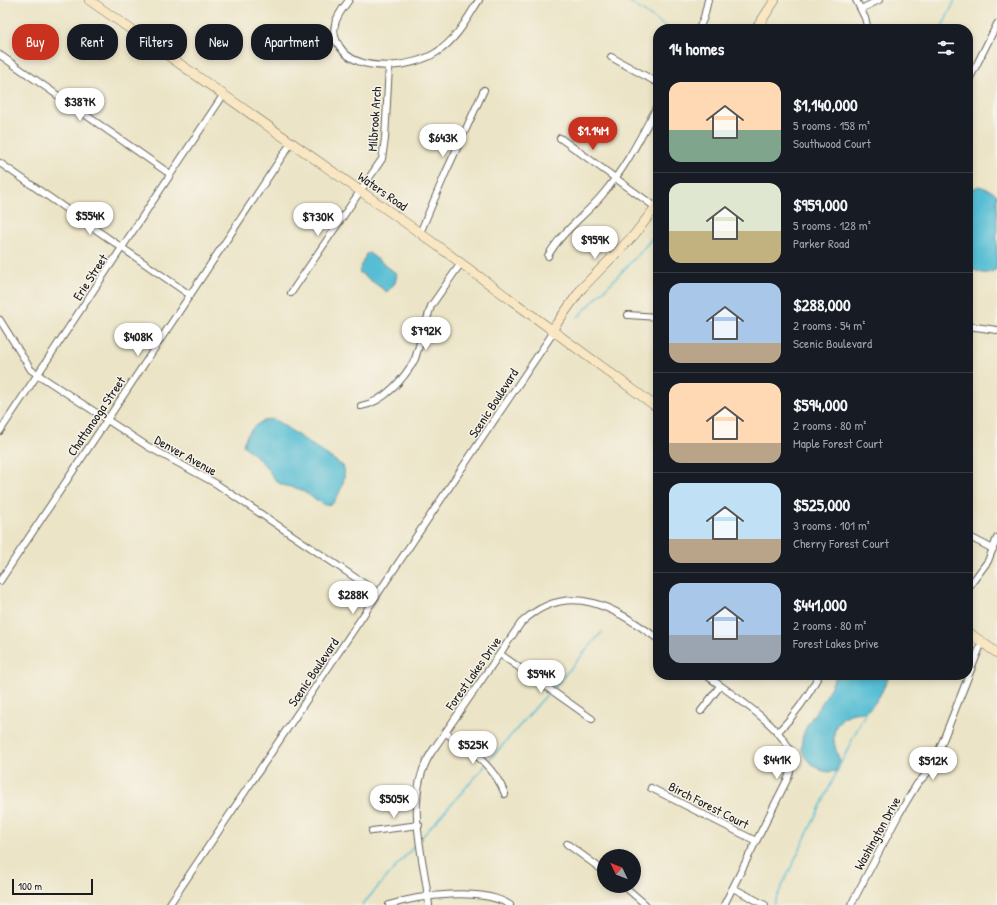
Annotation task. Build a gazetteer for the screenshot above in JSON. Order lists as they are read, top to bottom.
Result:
{
  "streets": {
    "street": [
      "Milbrook Arch",
      "Waters Road",
      "Erie Street",
      "Scenic Boulevard",
      "Chattanooga Street",
      "Denver Avenue",
      "Forest Lakes Drive",
      "Birch Forest Court",
      "Washington Drive"
    ]
  },
  "crossings": [
    ["Milbrook Arch", "Waters Road"],
    ["Waters Road", "Erie Street"],
    ["Waters Road", "Scenic Boulevard"],
    ["Waters Road", "Chattanooga Street"],
    ["Erie Street", "Denver Avenue"],
    ["Scenic Boulevard", "Denver Avenue"],
    ["Chattanooga Street", "Denver Avenue"]
  ],
  "scale_bar": "100 m",
  "north": "top left",
  "page": {
    "chip": [
      "Buy",
      "Rent",
      "Filters",
      "New",
      "Apartment"
    ],
    "heading": "14 homes",
    "list": [
      {
        "name": "$1,140,000",
        "note": "5 rooms · 158 m² · Southwood Court"
      },
      {
        "name": "$959,000",
        "note": "5 rooms · 128 m² · Parker Road"
      },
      {
        "name": "$288,000",
        "note": "2 rooms · 54 m² · Scenic Boulevard"
      },
      {
        "name": "$594,000",
        "note": "2 rooms · 80 m² · Maple Forest Court"
      },
      {
        "name": "$525,000",
        "note": "3 rooms · 101 m² · Cherry Forest Court"
      },
      {
        "name": "$441,000",
        "note": "2 rooms · 80 m² · Forest Lakes Drive"
      }
    ],
    "price": [
      "$387K",
      "$1.14M",
      "$643K",
      "$554K",
      "$730K",
      "$959K",
      "$792K",
      "$408K",
      "$288K",
      "$594K",
      "$525K",
      "$441K",
      "$512K",
      "$505K"
    ],
    "scale": "100 m"
  }
}
